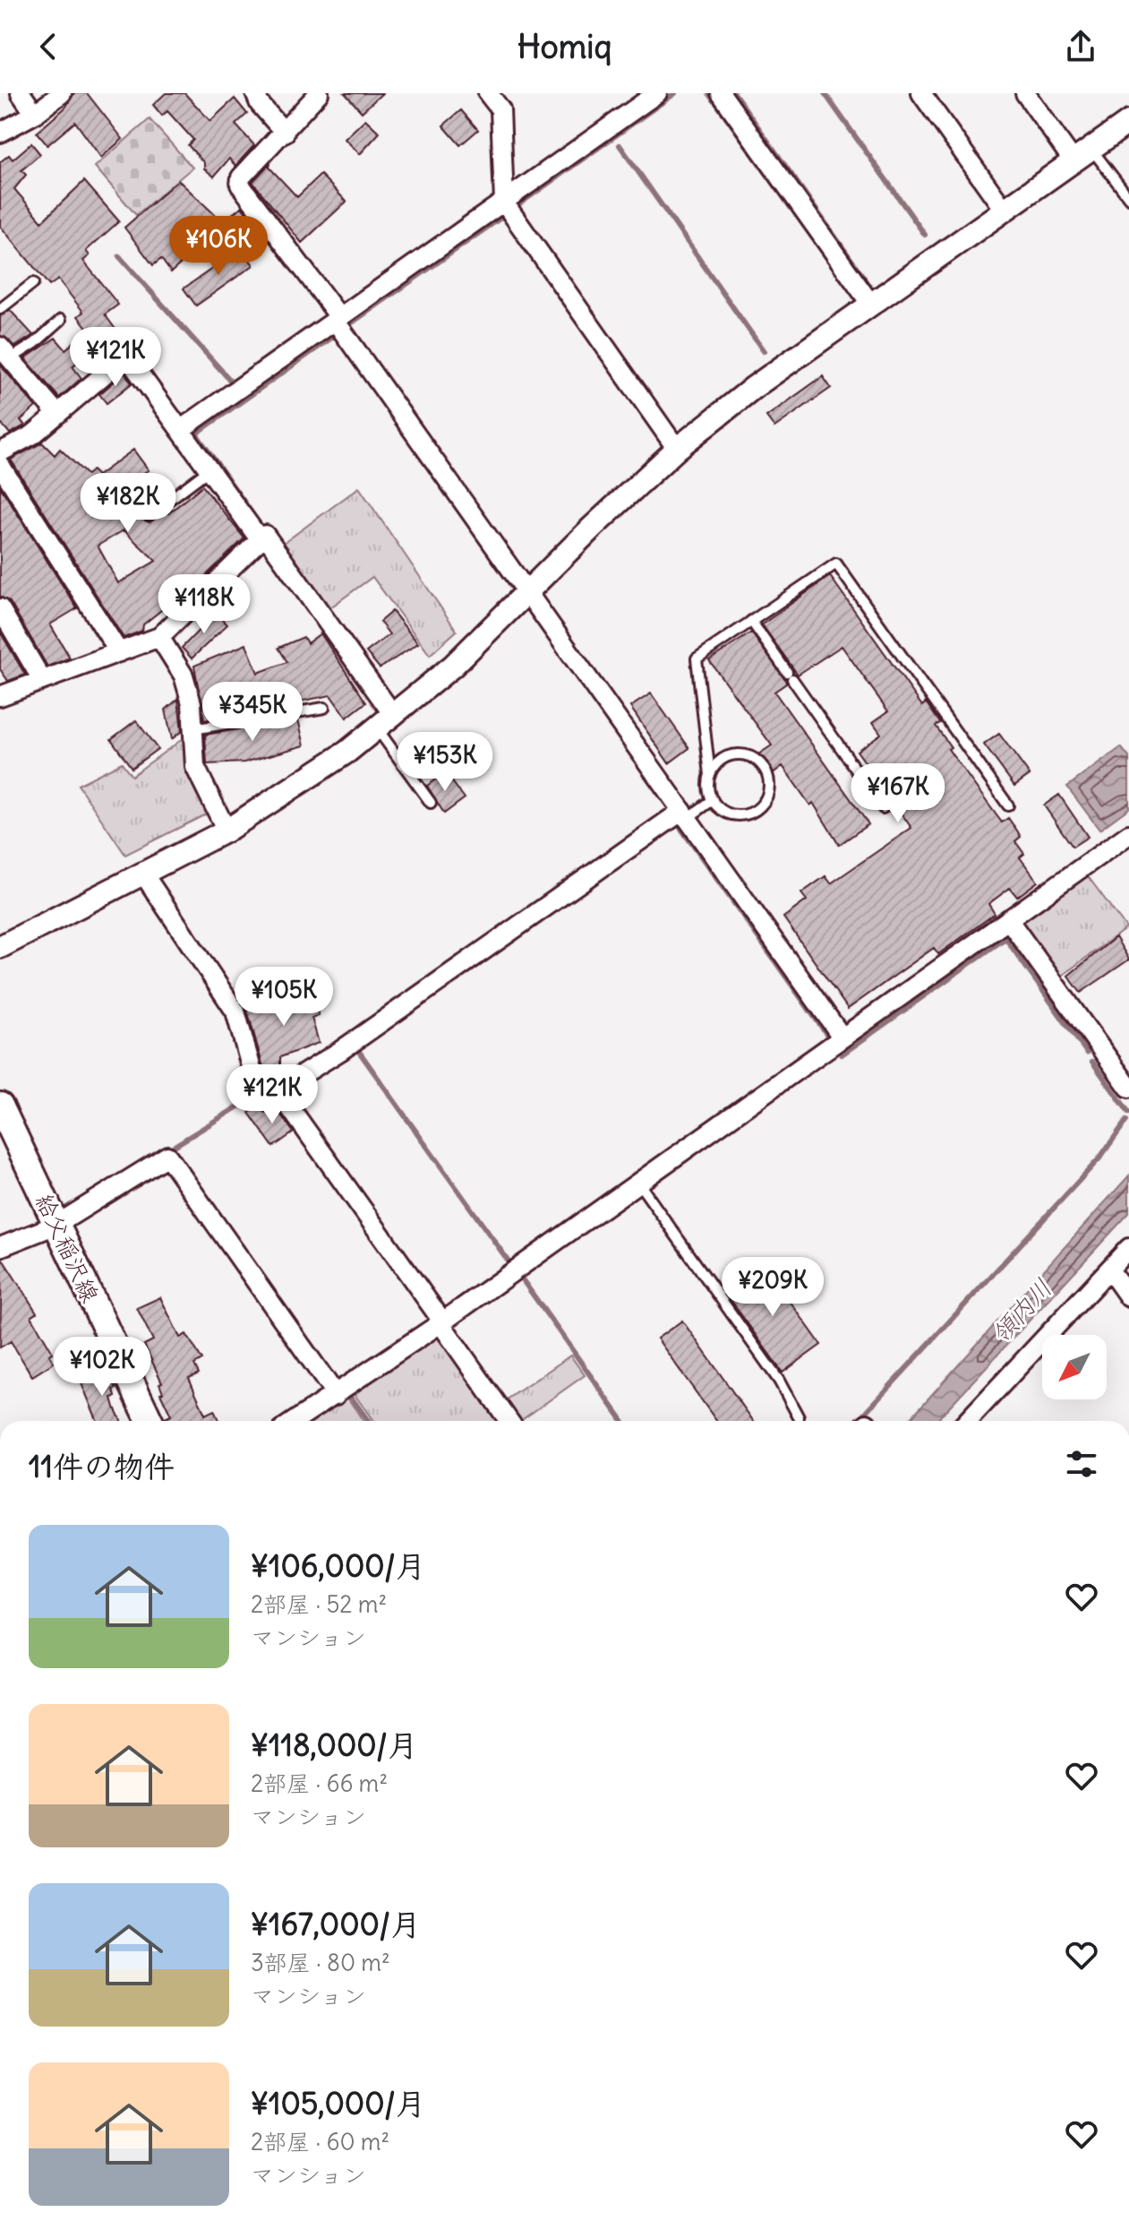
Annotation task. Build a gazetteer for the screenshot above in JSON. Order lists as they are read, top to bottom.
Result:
{
  "streets": {
    "main road": ["給父稲沢線"]
  },
  "water": ["領内川"],
  "north": "bottom left",
  "page": {
    "header": "Homiq",
    "price": [
      "¥106K",
      "¥121K",
      "¥182K",
      "¥118K",
      "¥345K",
      "¥153K",
      "¥167K",
      "¥105K",
      "¥121K",
      "¥209K",
      "¥102K"
    ],
    "heading": "11件の物件",
    "list": [
      {
        "name": "¥106,000/月",
        "note": "2部屋 · 52 m² · マンション"
      },
      {
        "name": "¥118,000/月",
        "note": "2部屋 · 66 m² · マンション"
      },
      {
        "name": "¥167,000/月",
        "note": "3部屋 · 80 m² · マンション"
      },
      {
        "name": "¥105,000/月",
        "note": "2部屋 · 60 m² · マンション"
      }
    ]
  }
}
